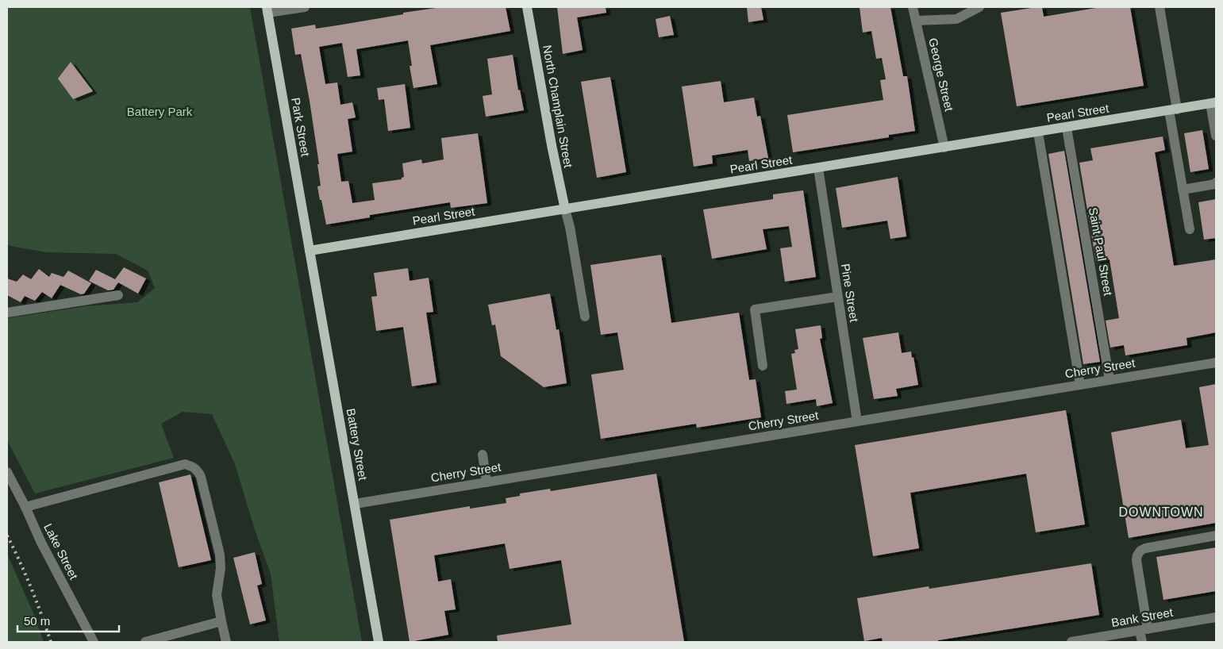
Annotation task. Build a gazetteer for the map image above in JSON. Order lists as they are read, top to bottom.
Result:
{
  "streets": {
    "main road": [
      "North Champlain Street",
      "Pearl Street",
      "Park Street",
      "Battery Street"
    ],
    "street": [
      "George Street",
      "Saint Paul Street",
      "Pine Street",
      "Cherry Street",
      "Lake Street",
      "Bank Street"
    ]
  },
  "crossings": [
    ["George Street", "Pearl Street"],
    ["North Champlain Street", "Pearl Street"],
    ["Pearl Street", "Park Street"],
    ["Pearl Street", "Saint Paul Street"],
    ["Pearl Street", "Pine Street"],
    ["Pearl Street", "Battery Street"],
    ["Park Street", "Battery Street"],
    ["Saint Paul Street", "Cherry Street"],
    ["Pine Street", "Cherry Street"],
    ["Cherry Street", "Battery Street"]
  ],
  "districts": ["DOWNTOWN"],
  "parks": ["Battery Park"],
  "scale_bar": "50 m"
}
